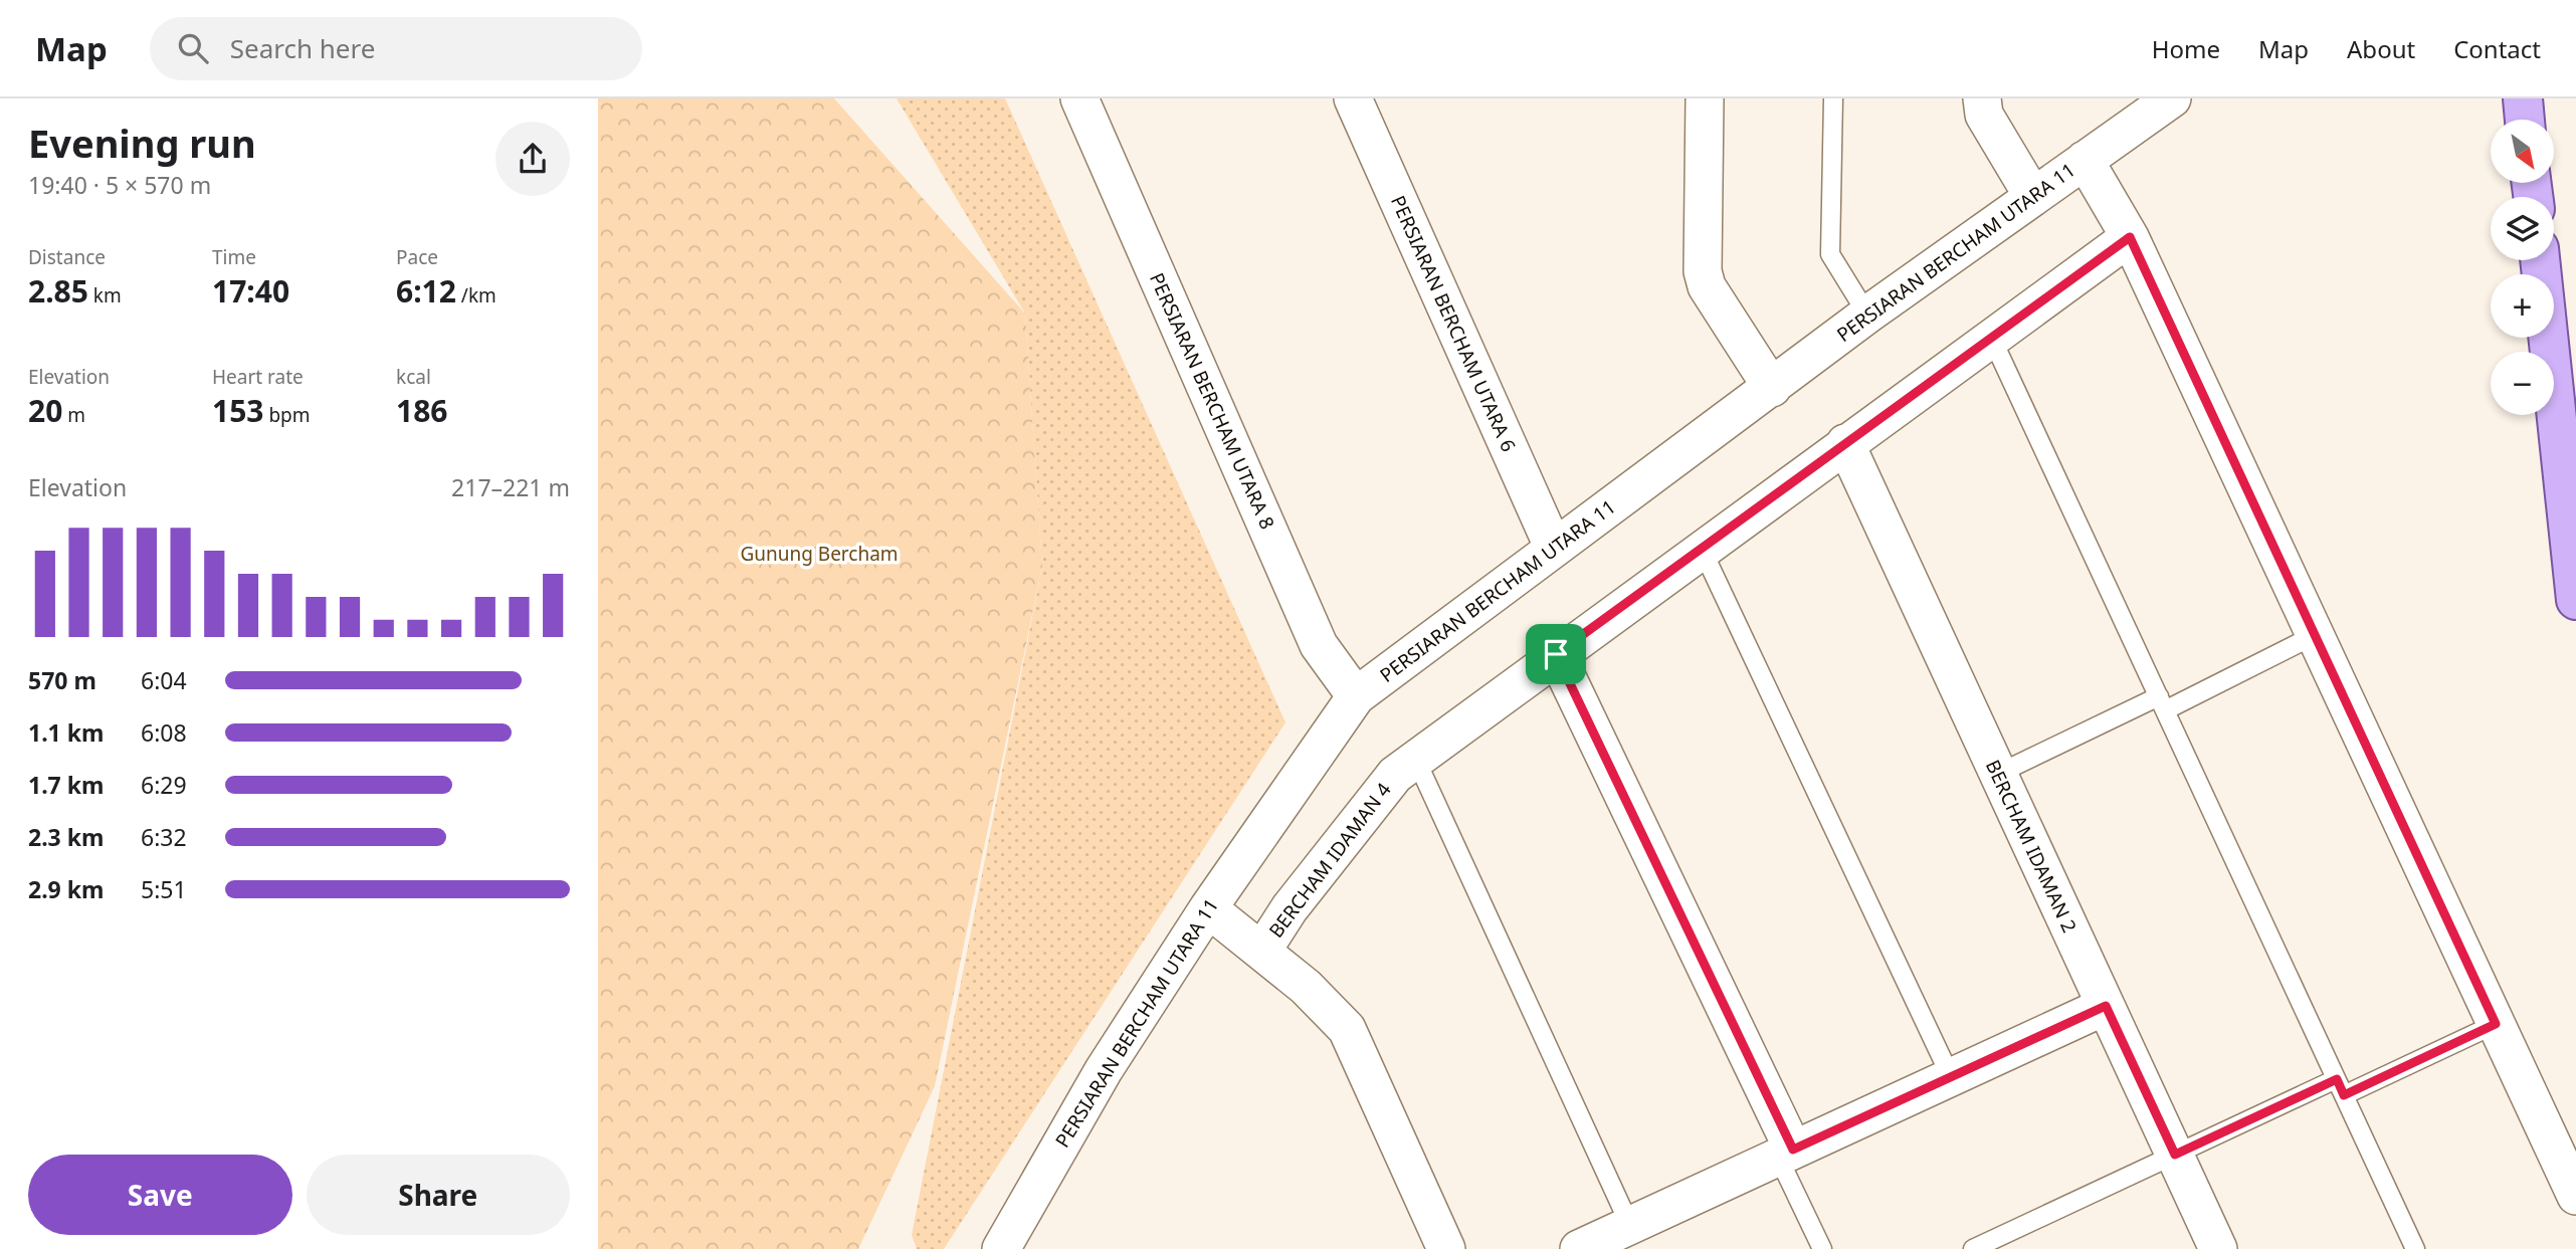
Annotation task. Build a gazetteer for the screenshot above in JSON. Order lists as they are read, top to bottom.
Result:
{
  "streets": {
    "street": [
      "PERSIARAN BERCHAM UTARA 11",
      "PERSIARAN BERCHAM UTARA 6",
      "PERSIARAN BERCHAM UTARA 8",
      "BERCHAM IDAMAN 2",
      "BERCHAM IDAMAN 4"
    ]
  },
  "crossings": [
    ["PERSIARAN BERCHAM UTARA 11", "PERSIARAN BERCHAM UTARA 6"],
    ["PERSIARAN BERCHAM UTARA 11", "PERSIARAN BERCHAM UTARA 8"],
    ["BERCHAM IDAMAN 2", "BERCHAM IDAMAN 4"]
  ],
  "parks": ["Gunung Bercham"],
  "north": "bottom right",
  "page": {
    "header": "Map",
    "search": "Search here",
    "nav": [
      "Home",
      "Map",
      "About",
      "Contact"
    ],
    "heading": ["Evening run", "19:40 · 5 × 570 m"],
    "map_buttons": ["+", "−"],
    "stats": [
      ["Distance", "2.85 km"],
      ["Time", "17:40"],
      ["Pace", "6:12 /km"],
      ["Elevation", "20 m"],
      ["Heart rate", "153 bpm"],
      ["kcal", "186"]
    ],
    "chart": ["Elevation", "217–221 m"],
    "list": [
      {
        "name": "570 m",
        "note": "6:04"
      },
      {
        "name": "1.1 km",
        "note": "6:08"
      },
      {
        "name": "1.7 km",
        "note": "6:29"
      },
      {
        "name": "2.3 km",
        "note": "6:32"
      },
      {
        "name": "2.9 km",
        "note": "5:51"
      }
    ],
    "buttons": ["Save", "Share"]
  }
}
